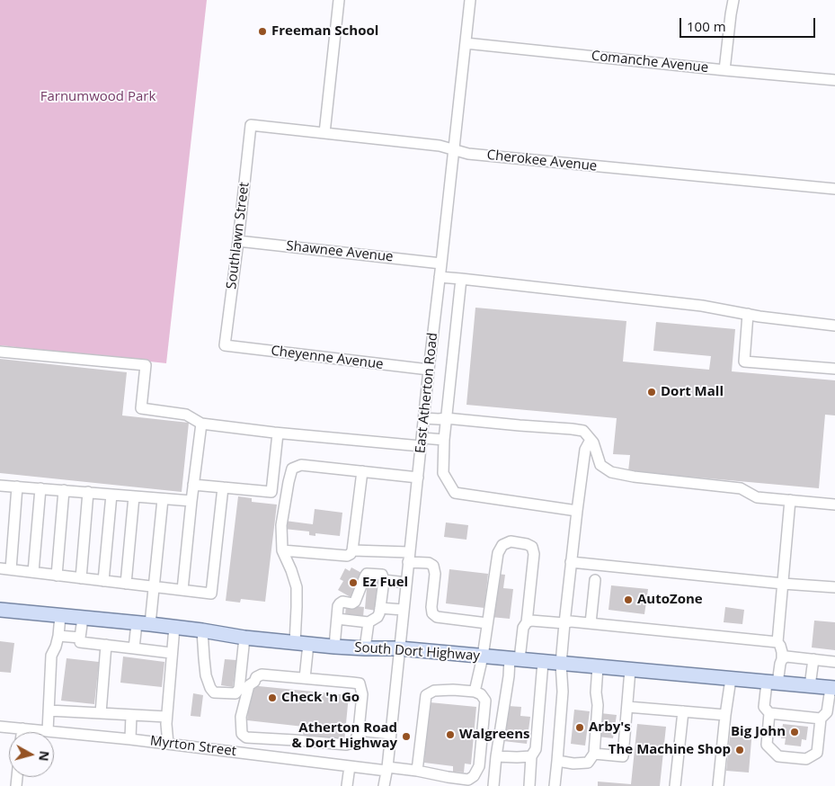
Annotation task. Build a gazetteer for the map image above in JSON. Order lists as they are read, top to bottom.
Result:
{
  "streets": {
    "main road": ["South Dort Highway"],
    "street": [
      "Comanche Avenue",
      "Cherokee Avenue",
      "Southlawn Street",
      "Shawnee Avenue",
      "Cheyenne Avenue",
      "East Atherton Road",
      "Myrton Street"
    ]
  },
  "crossings": [
    ["Comanche Avenue", "East Atherton Road"],
    ["Cherokee Avenue", "Southlawn Street"],
    ["Cherokee Avenue", "East Atherton Road"],
    ["Southlawn Street", "Shawnee Avenue"],
    ["Southlawn Street", "Cheyenne Avenue"],
    ["Shawnee Avenue", "East Atherton Road"],
    ["Cheyenne Avenue", "East Atherton Road"],
    ["East Atherton Road", "South Dort Highway"],
    ["East Atherton Road", "Myrton Street"]
  ],
  "parks": ["Farnumwood Park"],
  "places": [
    "Freeman School",
    "Dort Mall",
    "Ez Fuel",
    "AutoZone",
    "Check 'n Go",
    "Arby's",
    "Big John",
    "Walgreens",
    "Atherton Road & Dort Highway",
    "The Machine Shop"
  ],
  "scale_bar": "100 m",
  "north": "right"
}
